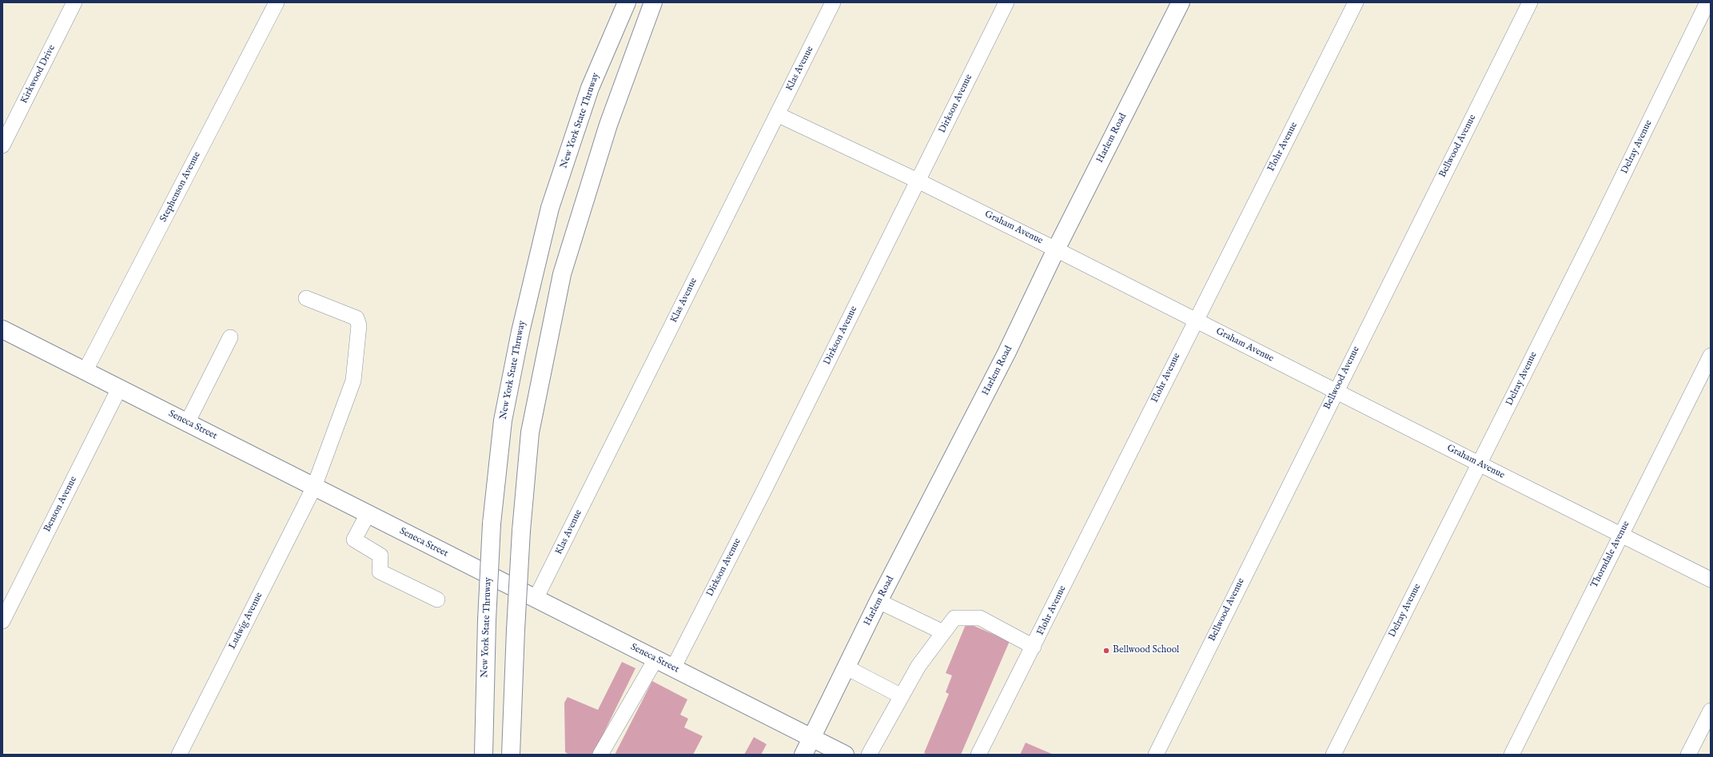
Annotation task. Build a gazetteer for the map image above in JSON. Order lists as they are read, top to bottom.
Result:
{
  "streets": {
    "main road": ["New York State Thruway", "Harlem Road", "Seneca Street"],
    "street": [
      "Klas Avenue",
      "Kirkwood Drive",
      "Dirkson Avenue",
      "Bellwood Avenue",
      "Flohr Avenue",
      "Delray Avenue",
      "Stephenson Avenue",
      "Graham Avenue",
      "Benson Avenue",
      "Thorndale Avenue",
      "Ludwig Avenue"
    ]
  },
  "crossings": [
    ["Klas Avenue", "Graham Avenue"],
    ["Klas Avenue", "Seneca Street"],
    ["Dirkson Avenue", "Graham Avenue"],
    ["Dirkson Avenue", "Seneca Street"],
    ["Harlem Road", "Graham Avenue"],
    ["Harlem Road", "Seneca Street"],
    ["Bellwood Avenue", "Graham Avenue"],
    ["Flohr Avenue", "Graham Avenue"],
    ["Delray Avenue", "Graham Avenue"],
    ["Stephenson Avenue", "Seneca Street"],
    ["Graham Avenue", "Thorndale Avenue"],
    ["Seneca Street", "Benson Avenue"],
    ["Seneca Street", "Ludwig Avenue"]
  ],
  "places": ["Bellwood School"]
}
